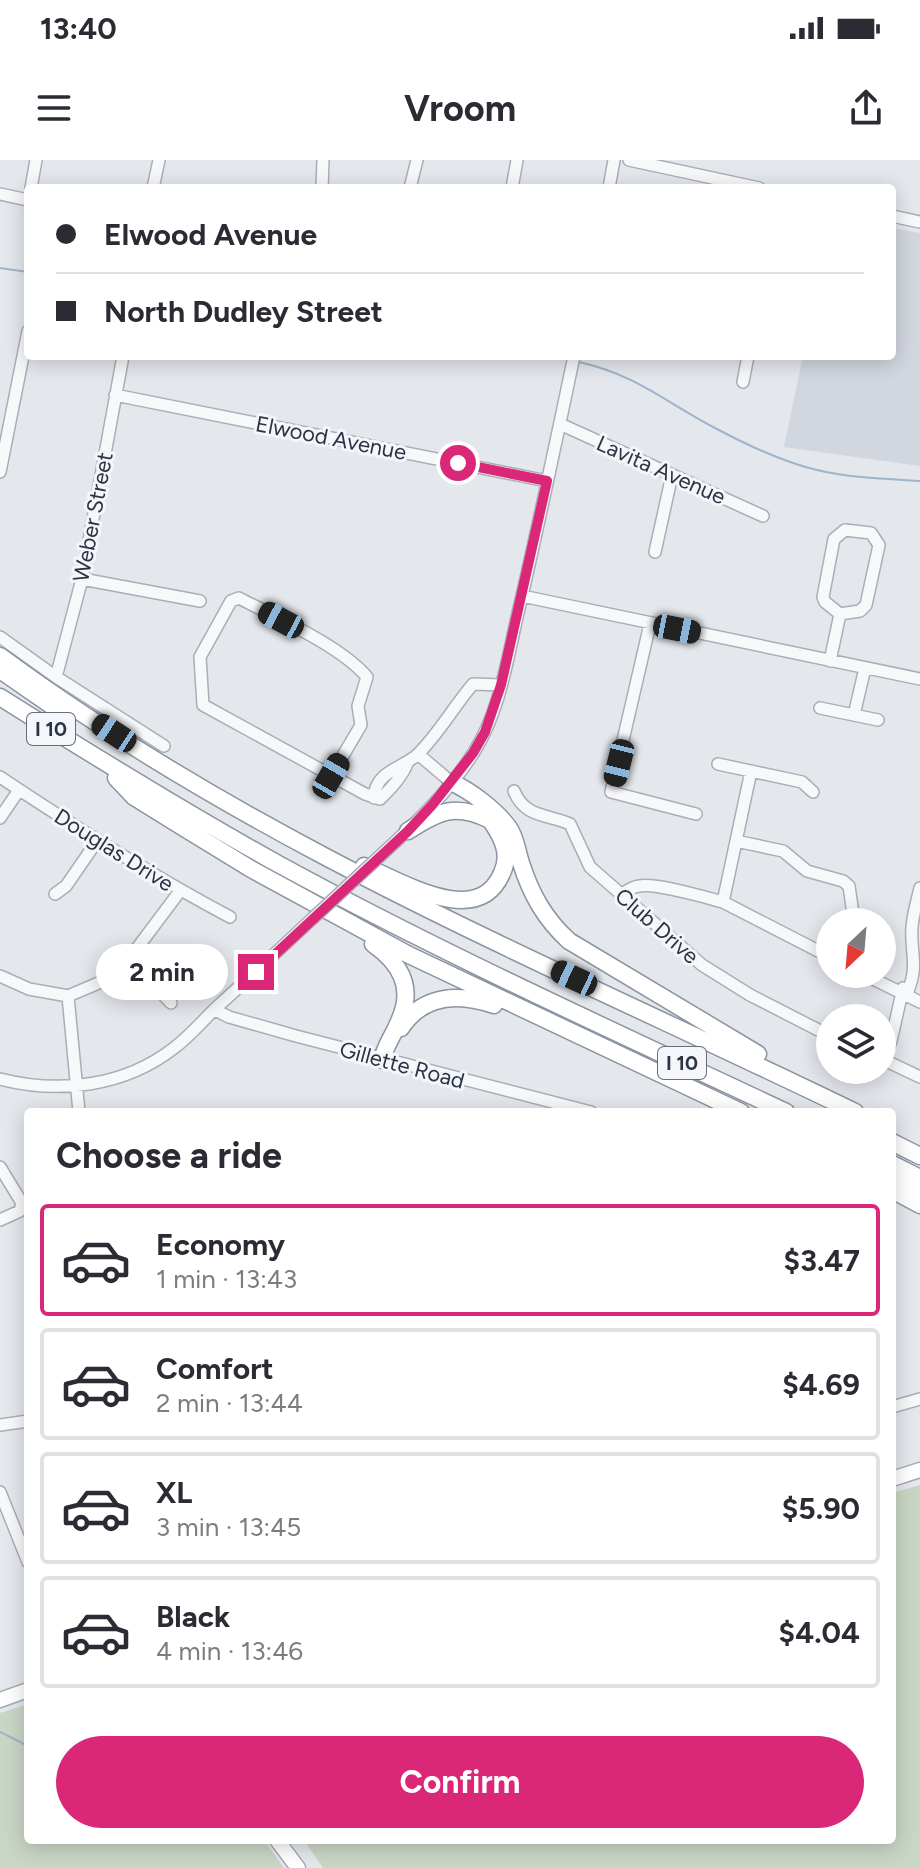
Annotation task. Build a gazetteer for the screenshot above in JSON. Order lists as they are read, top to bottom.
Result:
{
  "streets": {
    "highway": ["I 10"],
    "street": [
      "Elwood Avenue",
      "Lavita Avenue",
      "Weber Street",
      "Douglas Drive",
      "Club Drive",
      "Gillette Road"
    ]
  },
  "crossings": [
    ["Elwood Avenue", "Weber Street"]
  ],
  "north": "bottom left",
  "page": {
    "status": "13:40",
    "header": "Vroom",
    "banner": ["Elwood Avenue", "North Dudley Street"],
    "bubble": "2 min",
    "heading": "Choose a ride",
    "list": [
      {
        "name": "Economy",
        "note": "1 min · 13:43",
        "value": "$3.47"
      },
      {
        "name": "Comfort",
        "note": "2 min · 13:44",
        "value": "$4.69"
      },
      {
        "name": "XL",
        "note": "3 min · 13:45",
        "value": "$5.90"
      },
      {
        "name": "Black",
        "note": "4 min · 13:46",
        "value": "$4.04"
      }
    ],
    "buttons": "Confirm"
  }
}
